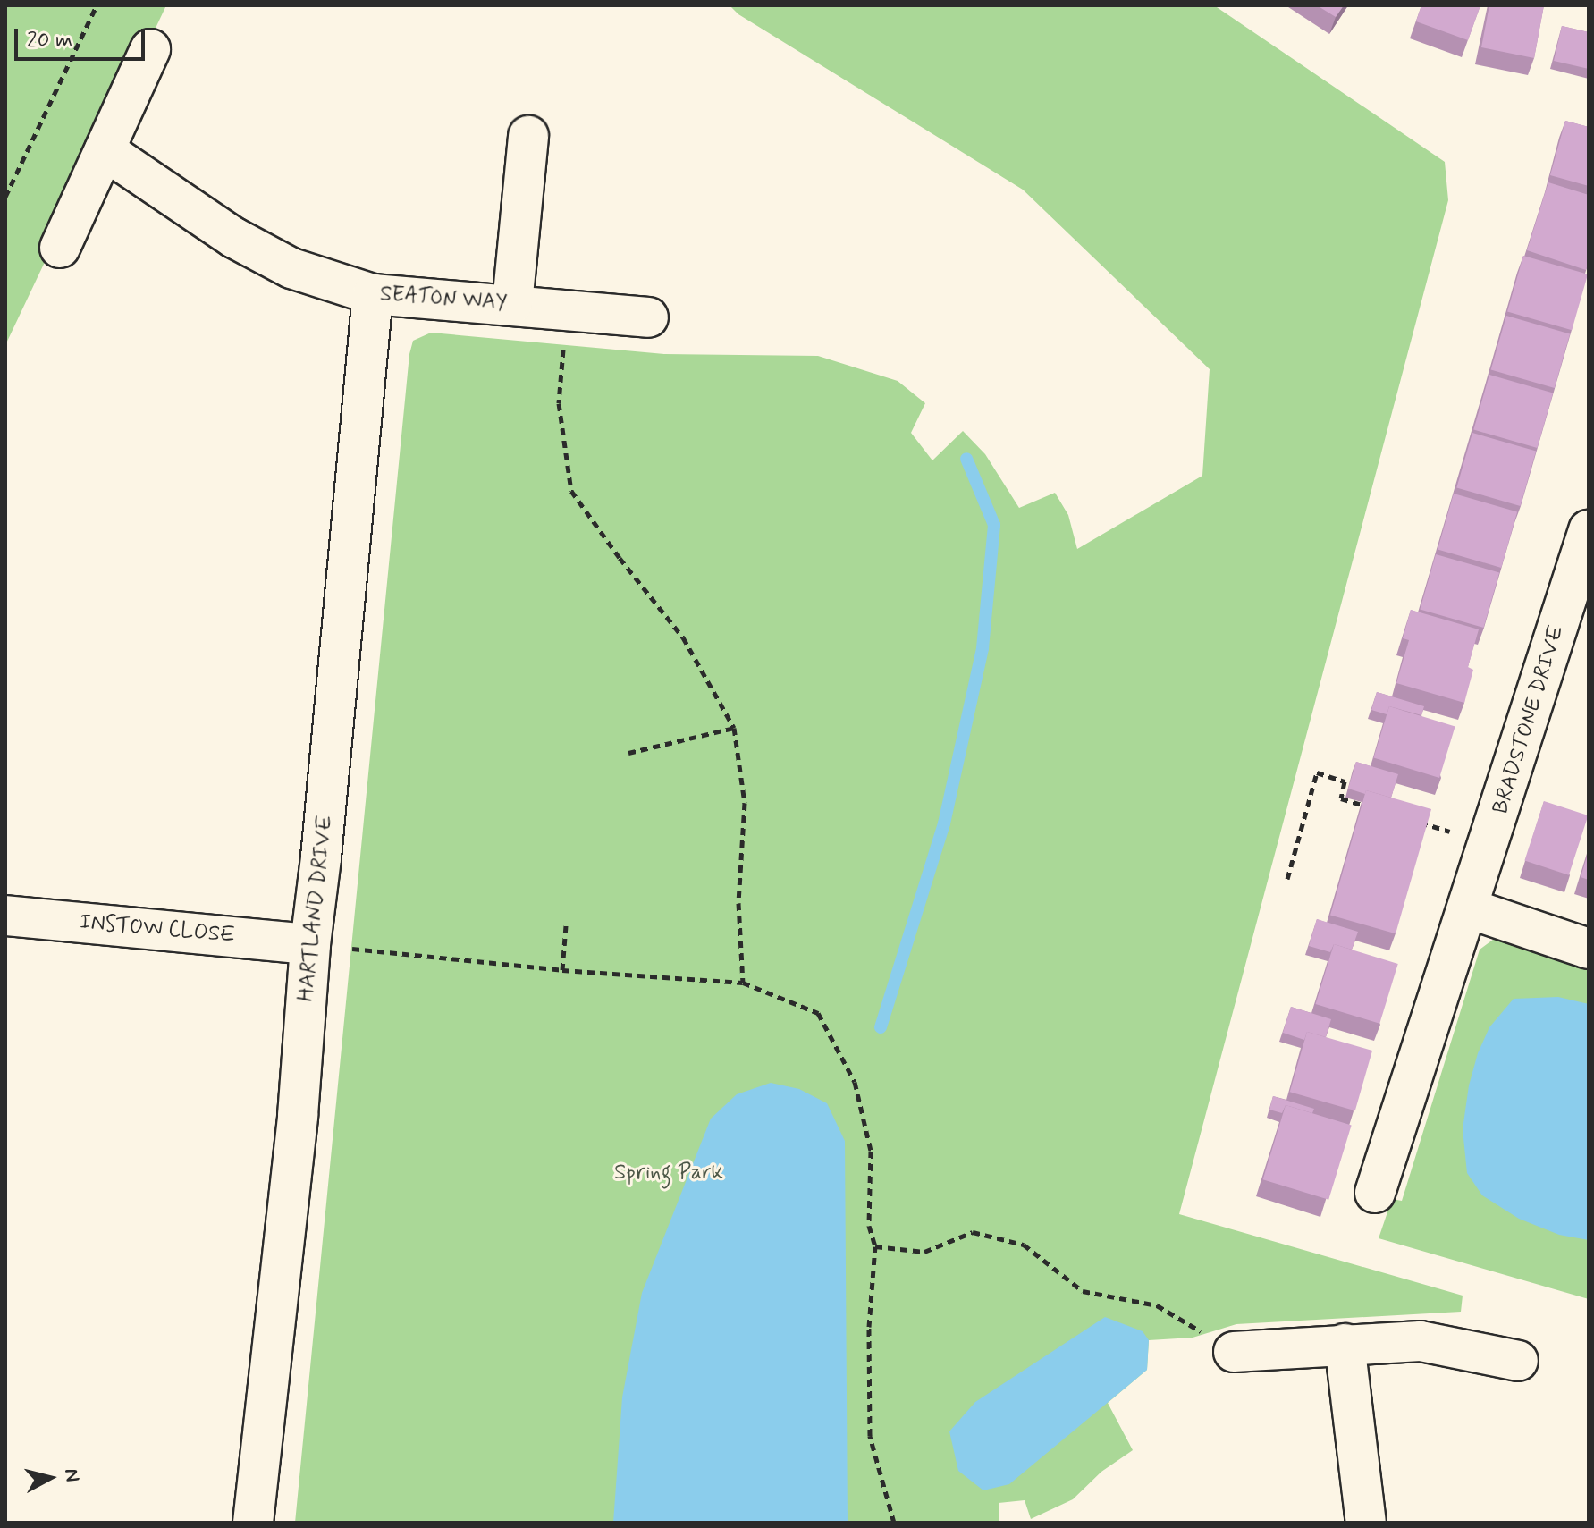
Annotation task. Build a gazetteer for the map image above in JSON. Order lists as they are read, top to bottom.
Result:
{
  "streets": {
    "street": [
      "SEATON WAY",
      "BRADSTONE DRIVE",
      "HARTLAND DRIVE",
      "INSTOW CLOSE"
    ]
  },
  "crossings": [
    ["SEATON WAY", "HARTLAND DRIVE"],
    ["HARTLAND DRIVE", "INSTOW CLOSE"]
  ],
  "parks": ["Spring Park"],
  "scale_bar": "20 m",
  "north": "right"
}
